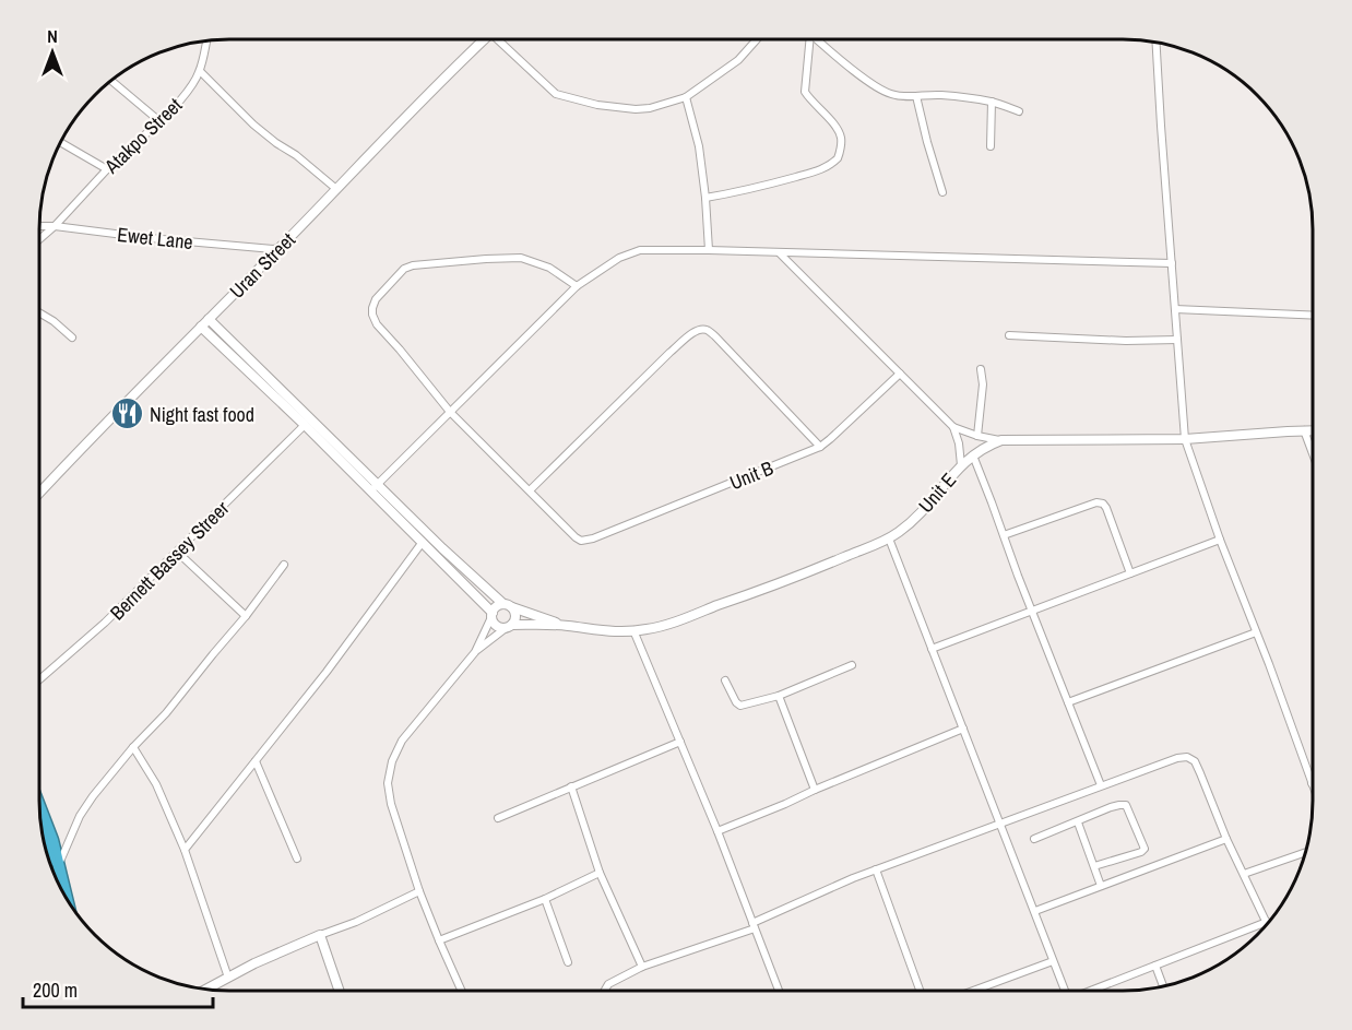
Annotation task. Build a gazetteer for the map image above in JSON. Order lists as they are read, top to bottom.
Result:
{
  "streets": {
    "street": [
      "Atakpo Street",
      "Ewet Lane",
      "Uran Street",
      "Unit B",
      "Unit E",
      "Bernett Bassey Streer"
    ]
  },
  "crossings": [
    ["Atakpo Street", "Ewet Lane"],
    ["Ewet Lane", "Uran Street"]
  ],
  "places": {
    "restaurant": ["Night fast food"]
  },
  "scale_bar": "200 m",
  "north": "top"
}
